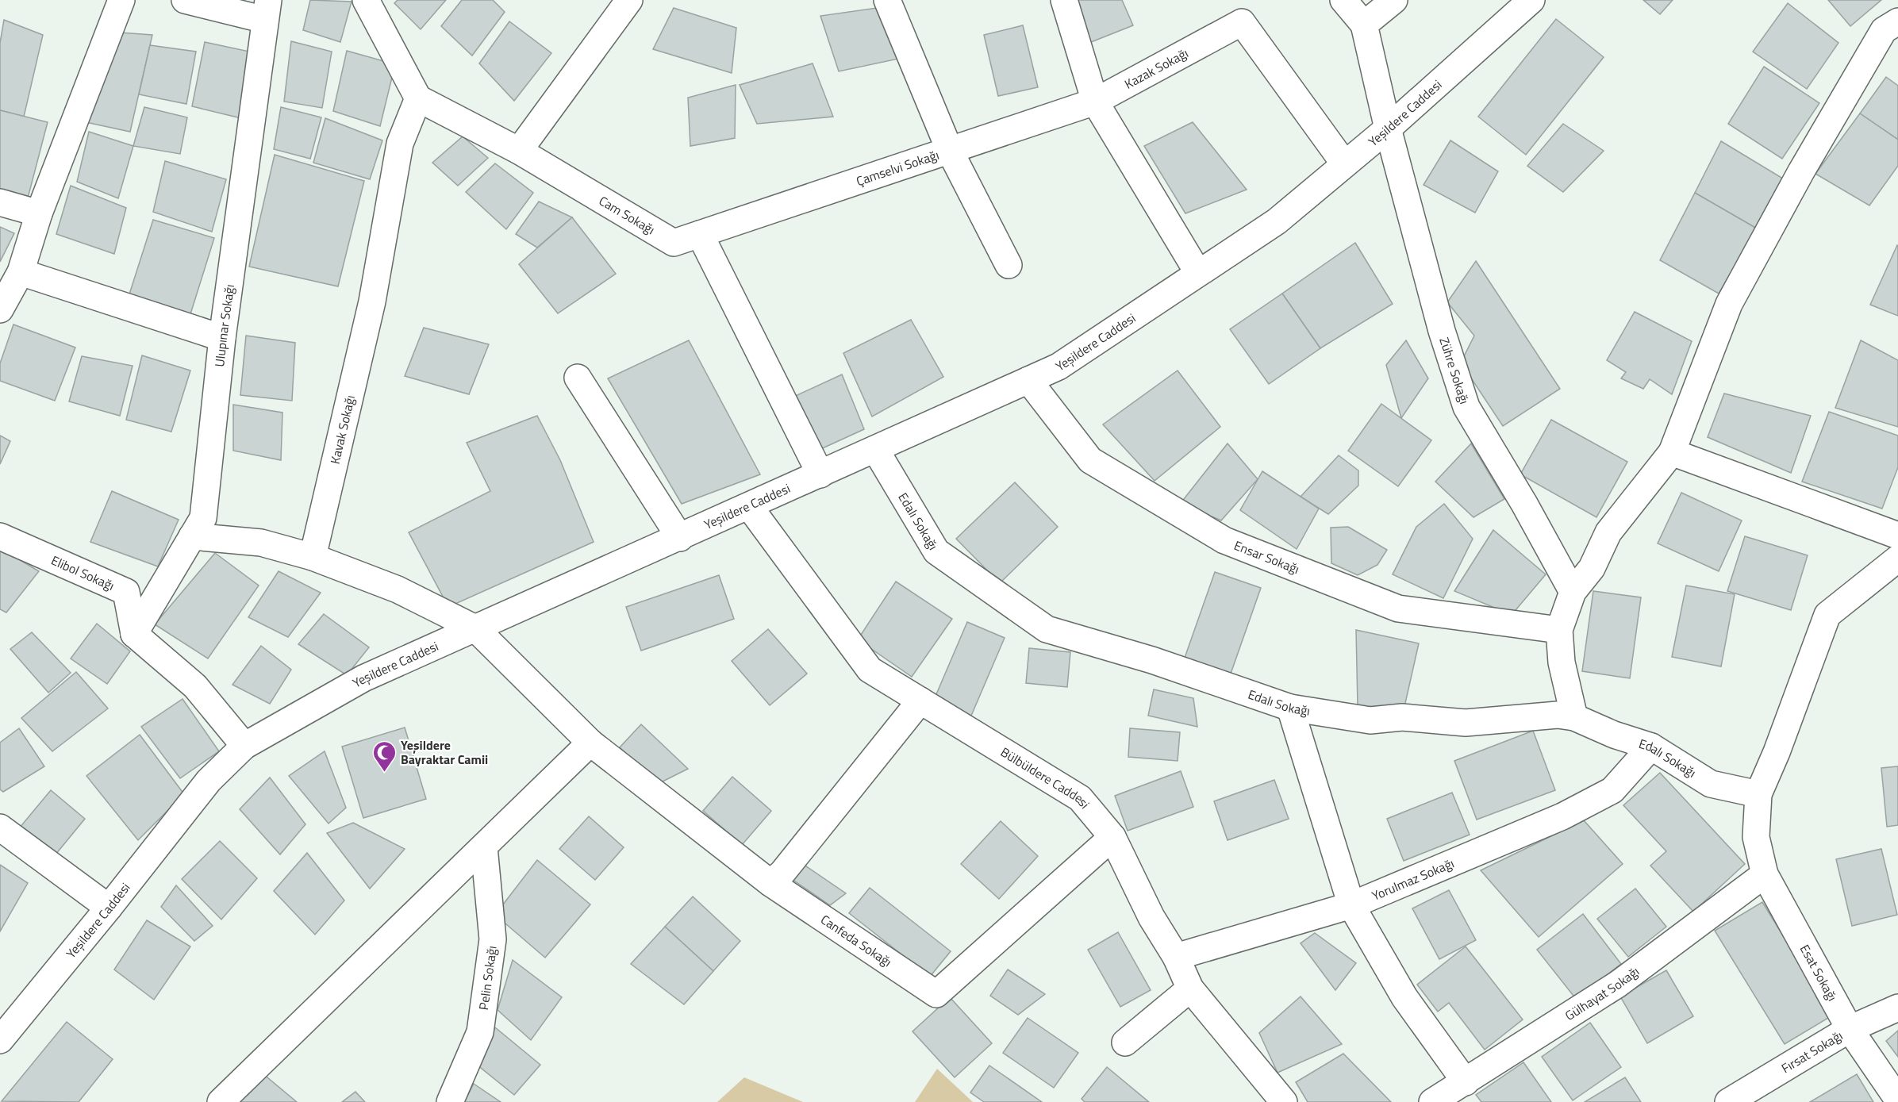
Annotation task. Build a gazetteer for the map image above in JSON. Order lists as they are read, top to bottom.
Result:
{
  "streets": {
    "street": [
      "Kazak Sokağı",
      "Yeşildere Caddesi",
      "Çamselvi Sokağı",
      "Cam Sokağı",
      "Ulupınar Sokağı",
      "Zühre Sokağı",
      "Kavak Sokağı",
      "Edalı Sokağı",
      "Ensar Sokağı",
      "Elibol Sokağı",
      "Bülbüldere Caddesi",
      "Yorulmaz Sokağı",
      "Canfeda Sokağı",
      "Esat Sokağı",
      "Pelin Sokağı",
      "Gülhayat Sokağı",
      "Fırsat Sokağı"
    ]
  },
  "crossings": [
    ["Kazak Sokağı", "Yeşildere Caddesi"],
    ["Kazak Sokağı", "Çamselvi Sokağı"],
    ["Yeşildere Caddesi", "Zühre Sokağı"],
    ["Yeşildere Caddesi", "Edalı Sokağı"],
    ["Yeşildere Caddesi", "Ensar Sokağı"],
    ["Yeşildere Caddesi", "Bülbüldere Caddesi"],
    ["Yeşildere Caddesi", "Canfeda Sokağı"],
    ["Çamselvi Sokağı", "Cam Sokağı"],
    ["Cam Sokağı", "Kavak Sokağı"],
    ["Ulupınar Sokağı", "Elibol Sokağı"],
    ["Edalı Sokağı", "Yorulmaz Sokağı"],
    ["Edalı Sokağı", "Esat Sokağı"],
    ["Bülbüldere Caddesi", "Yorulmaz Sokağı"],
    ["Bülbüldere Caddesi", "Canfeda Sokağı"],
    ["Esat Sokağı", "Gülhayat Sokağı"],
    ["Esat Sokağı", "Fırsat Sokağı"]
  ],
  "places": {
    "mosque": ["Yeşildere Bayraktar Camii"]
  }
}
